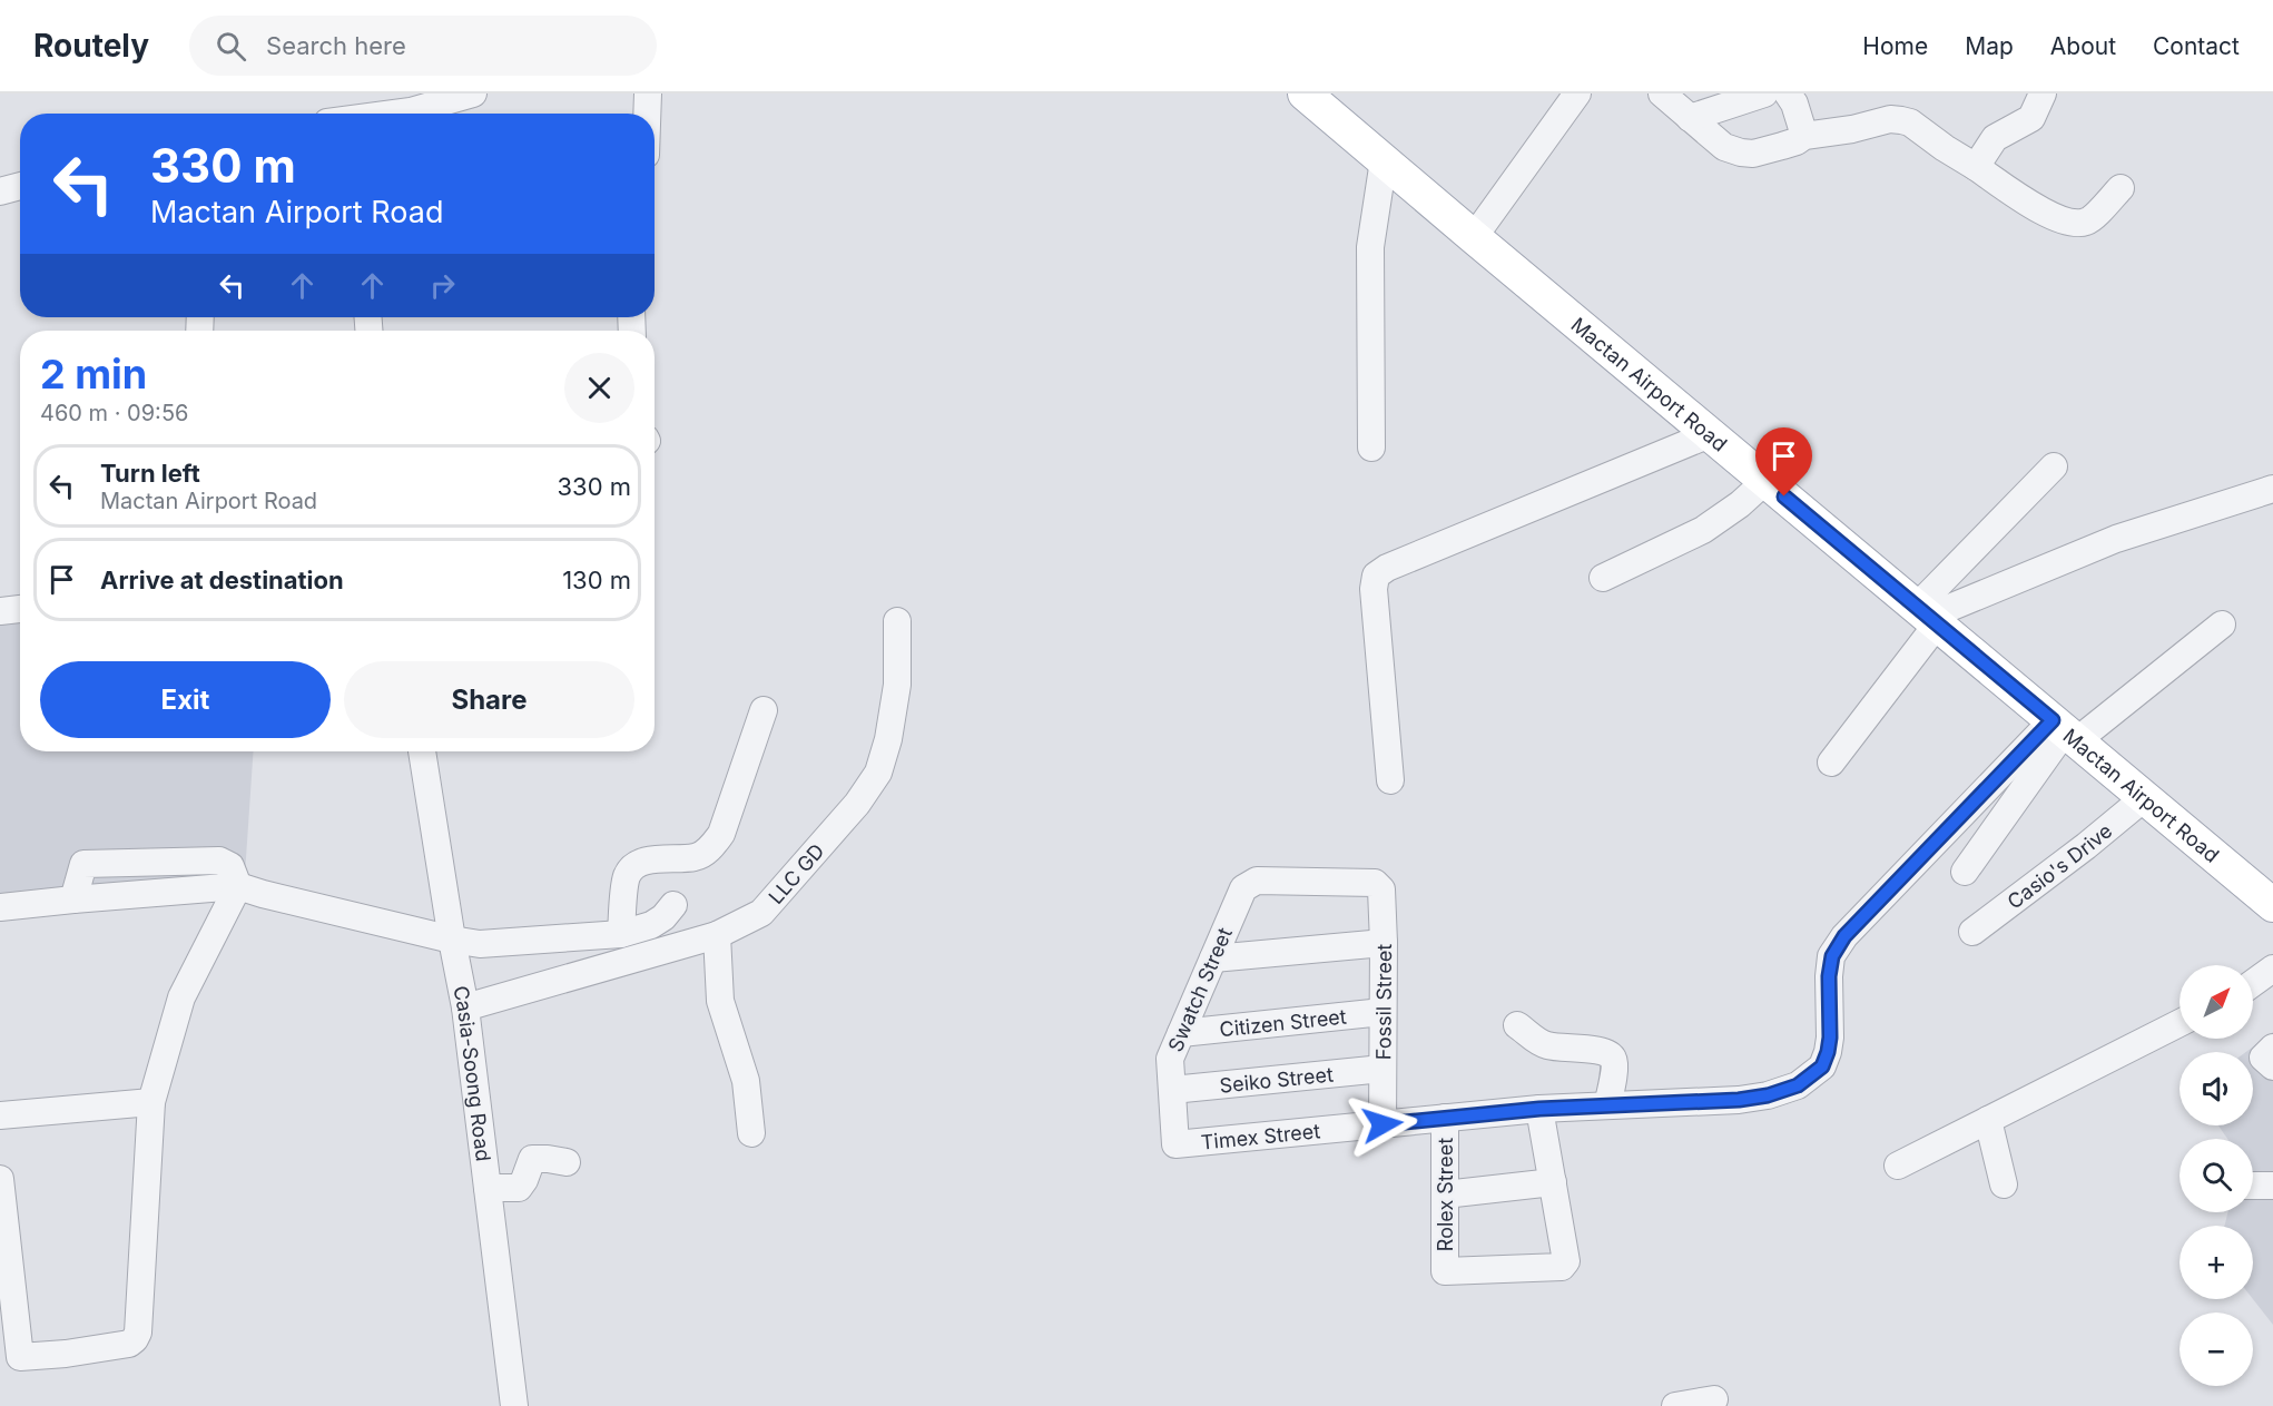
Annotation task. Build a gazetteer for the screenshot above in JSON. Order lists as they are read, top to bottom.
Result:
{
  "streets": {
    "main road": ["Mactan Airport Road"],
    "street": [
      "Casio's Drive",
      "LLC GD",
      "Swatch Street",
      "Fossil Street",
      "Citizen Street",
      "Casia-Soong Road",
      "Seiko Street",
      "Timex Street",
      "Rolex Street"
    ]
  },
  "crossings": [
    ["Mactan Airport Road", "Casio's Drive"],
    ["Mactan Airport Road", "Timex Street"],
    ["LLC GD", "Casia-Soong Road"],
    ["Swatch Street", "Fossil Street"],
    ["Swatch Street", "Citizen Street"],
    ["Swatch Street", "Seiko Street"],
    ["Swatch Street", "Timex Street"],
    ["Fossil Street", "Citizen Street"],
    ["Fossil Street", "Seiko Street"],
    ["Fossil Street", "Timex Street"],
    ["Timex Street", "Rolex Street"]
  ],
  "north": "top right",
  "page": {
    "header": "Routely",
    "search": "Search here",
    "nav": [
      "Home",
      "Map",
      "About",
      "Contact"
    ],
    "turn": ["330 m", "Mactan Airport Road"],
    "heading": ["2 min", "460 m · 09:56"],
    "list": [
      {
        "name": "Turn left",
        "note": "Mactan Airport Road",
        "value": "330 m"
      },
      {
        "name": "Arrive at destination",
        "value": "130 m"
      }
    ],
    "buttons": ["Exit", "Share"],
    "map_buttons": ["+", "−"]
  }
}
